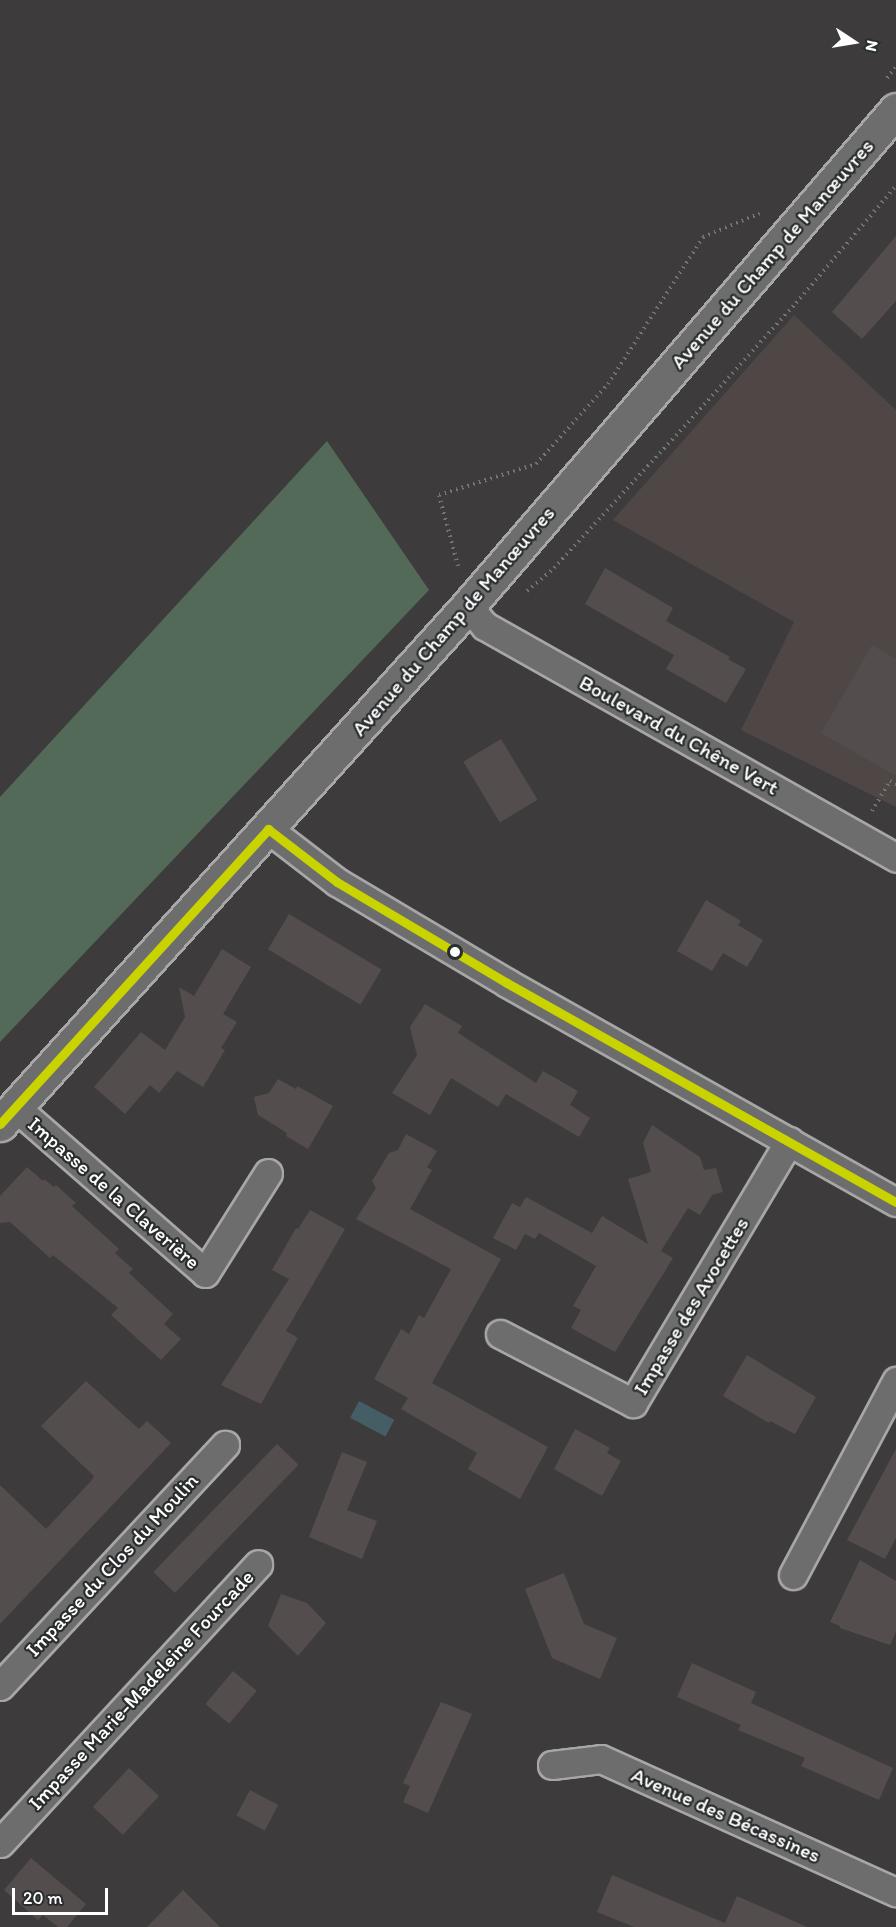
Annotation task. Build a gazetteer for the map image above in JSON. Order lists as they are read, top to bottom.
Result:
{
  "streets": {
    "street": [
      "Avenue du Champ de Manœuvres",
      "Boulevard du Chêne Vert",
      "Impasse de la Claverière",
      "Impasse des Avocettes",
      "Impasse du Clos du Moulin",
      "Impasse Marie-Madeleine Fourcade",
      "Avenue des Bécassines"
    ]
  },
  "crossings": [
    ["Avenue du Champ de Manœuvres", "Boulevard du Chêne Vert"],
    ["Avenue du Champ de Manœuvres", "Impasse de la Claverière"]
  ],
  "scale_bar": "20 m",
  "north": "right"
}
